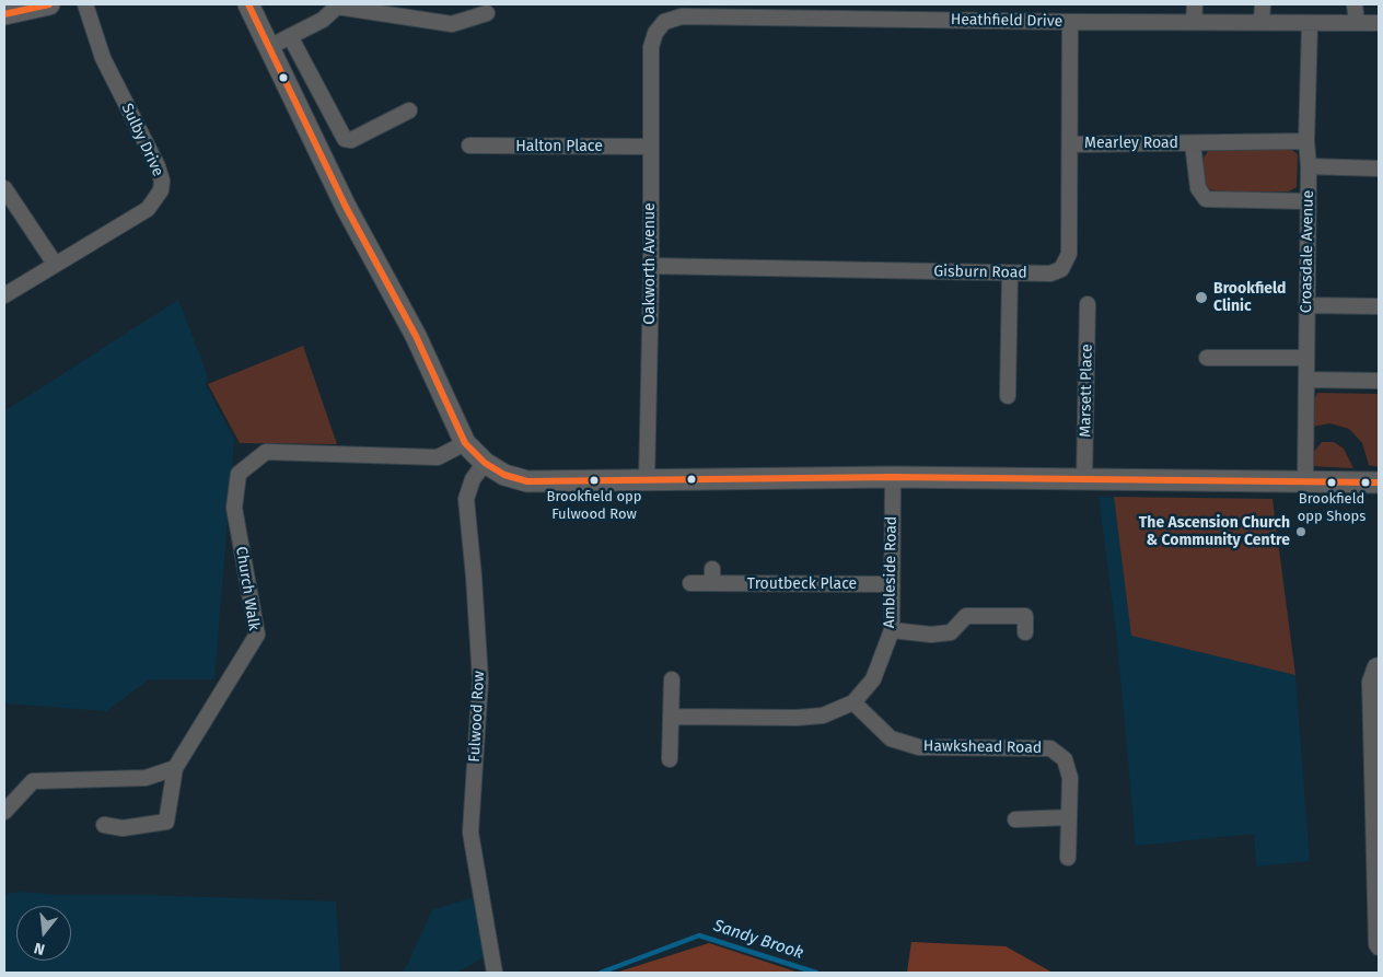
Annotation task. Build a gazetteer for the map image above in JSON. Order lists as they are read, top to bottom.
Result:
{
  "streets": {
    "street": [
      "Heathfield Drive",
      "Sulby Drive",
      "Mearley Road",
      "Halton Place",
      "Croasdale Avenue",
      "Oakworth Avenue",
      "Gisburn Road",
      "Marsett Place",
      "Ambleside Road",
      "Troutbeck Place",
      "Church Walk",
      "Fulwood Row",
      "Hawkshead Road"
    ]
  },
  "crossings": [
    ["Heathfield Drive", "Croasdale Avenue"],
    ["Heathfield Drive", "Oakworth Avenue"],
    ["Heathfield Drive", "Gisburn Road"],
    ["Mearley Road", "Croasdale Avenue"],
    ["Mearley Road", "Gisburn Road"],
    ["Halton Place", "Oakworth Avenue"],
    ["Oakworth Avenue", "Gisburn Road"],
    ["Ambleside Road", "Troutbeck Place"],
    ["Ambleside Road", "Hawkshead Road"]
  ],
  "water": ["Sandy Brook"],
  "places": [
    "Brookfield Clinic",
    "Brookfield opp Fulwood Row",
    "Brookfield opp Shops",
    "The Ascension Church & Community Centre"
  ],
  "north": "bottom"
}
